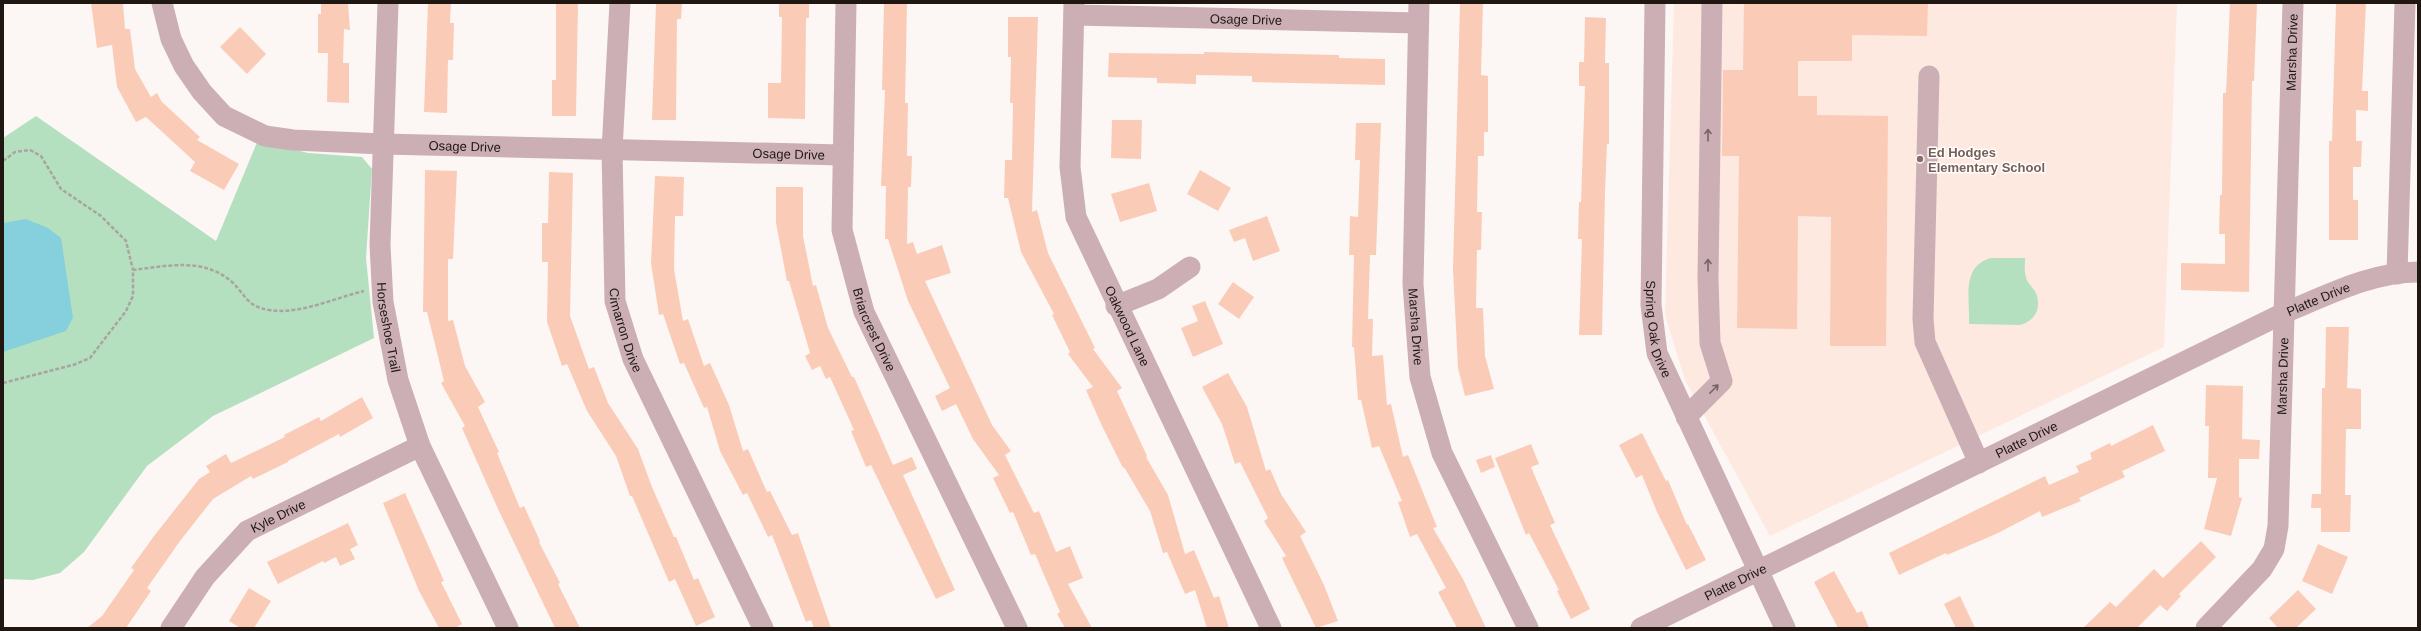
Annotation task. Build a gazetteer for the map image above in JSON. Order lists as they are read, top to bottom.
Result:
{
  "streets": {
    "street": [
      "Osage Drive",
      "Marsha Drive",
      "Platte Drive",
      "Oakwood Lane",
      "Horseshoe Trail",
      "Spring Oak Drive",
      "Cimarron Drive",
      "Briarcrest Drive",
      "Kyle Drive"
    ]
  },
  "crossings": [
    ["Osage Drive", "Marsha Drive"],
    ["Osage Drive", "Oakwood Lane"],
    ["Osage Drive", "Horseshoe Trail"],
    ["Osage Drive", "Cimarron Drive"],
    ["Osage Drive", "Briarcrest Drive"],
    ["Marsha Drive", "Platte Drive"],
    ["Platte Drive", "Spring Oak Drive"],
    ["Horseshoe Trail", "Kyle Drive"]
  ],
  "places": ["Ed Hodges Elementary School"]
}
